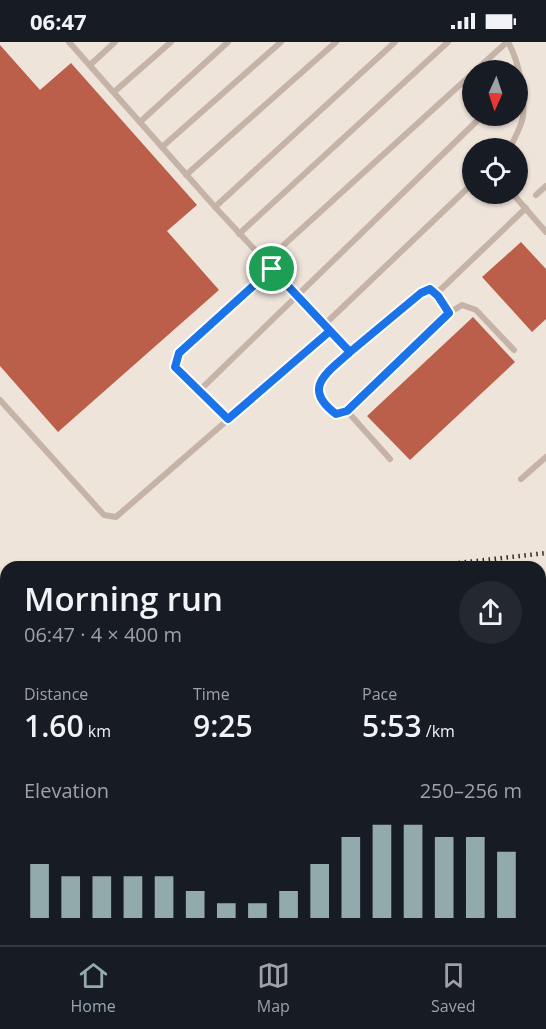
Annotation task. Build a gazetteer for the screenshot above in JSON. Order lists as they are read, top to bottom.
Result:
{
  "north": "bottom",
  "page": {
    "status": "06:47",
    "heading": ["Morning run", "06:47 · 4 × 400 m"],
    "stats": [
      ["Distance", "1.60 km"],
      ["Time", "9:25"],
      ["Pace", "5:53 /km"]
    ],
    "chart": ["Elevation", "250–256 m"],
    "tabs": ["Home", "Map", "Saved"]
  }
}
